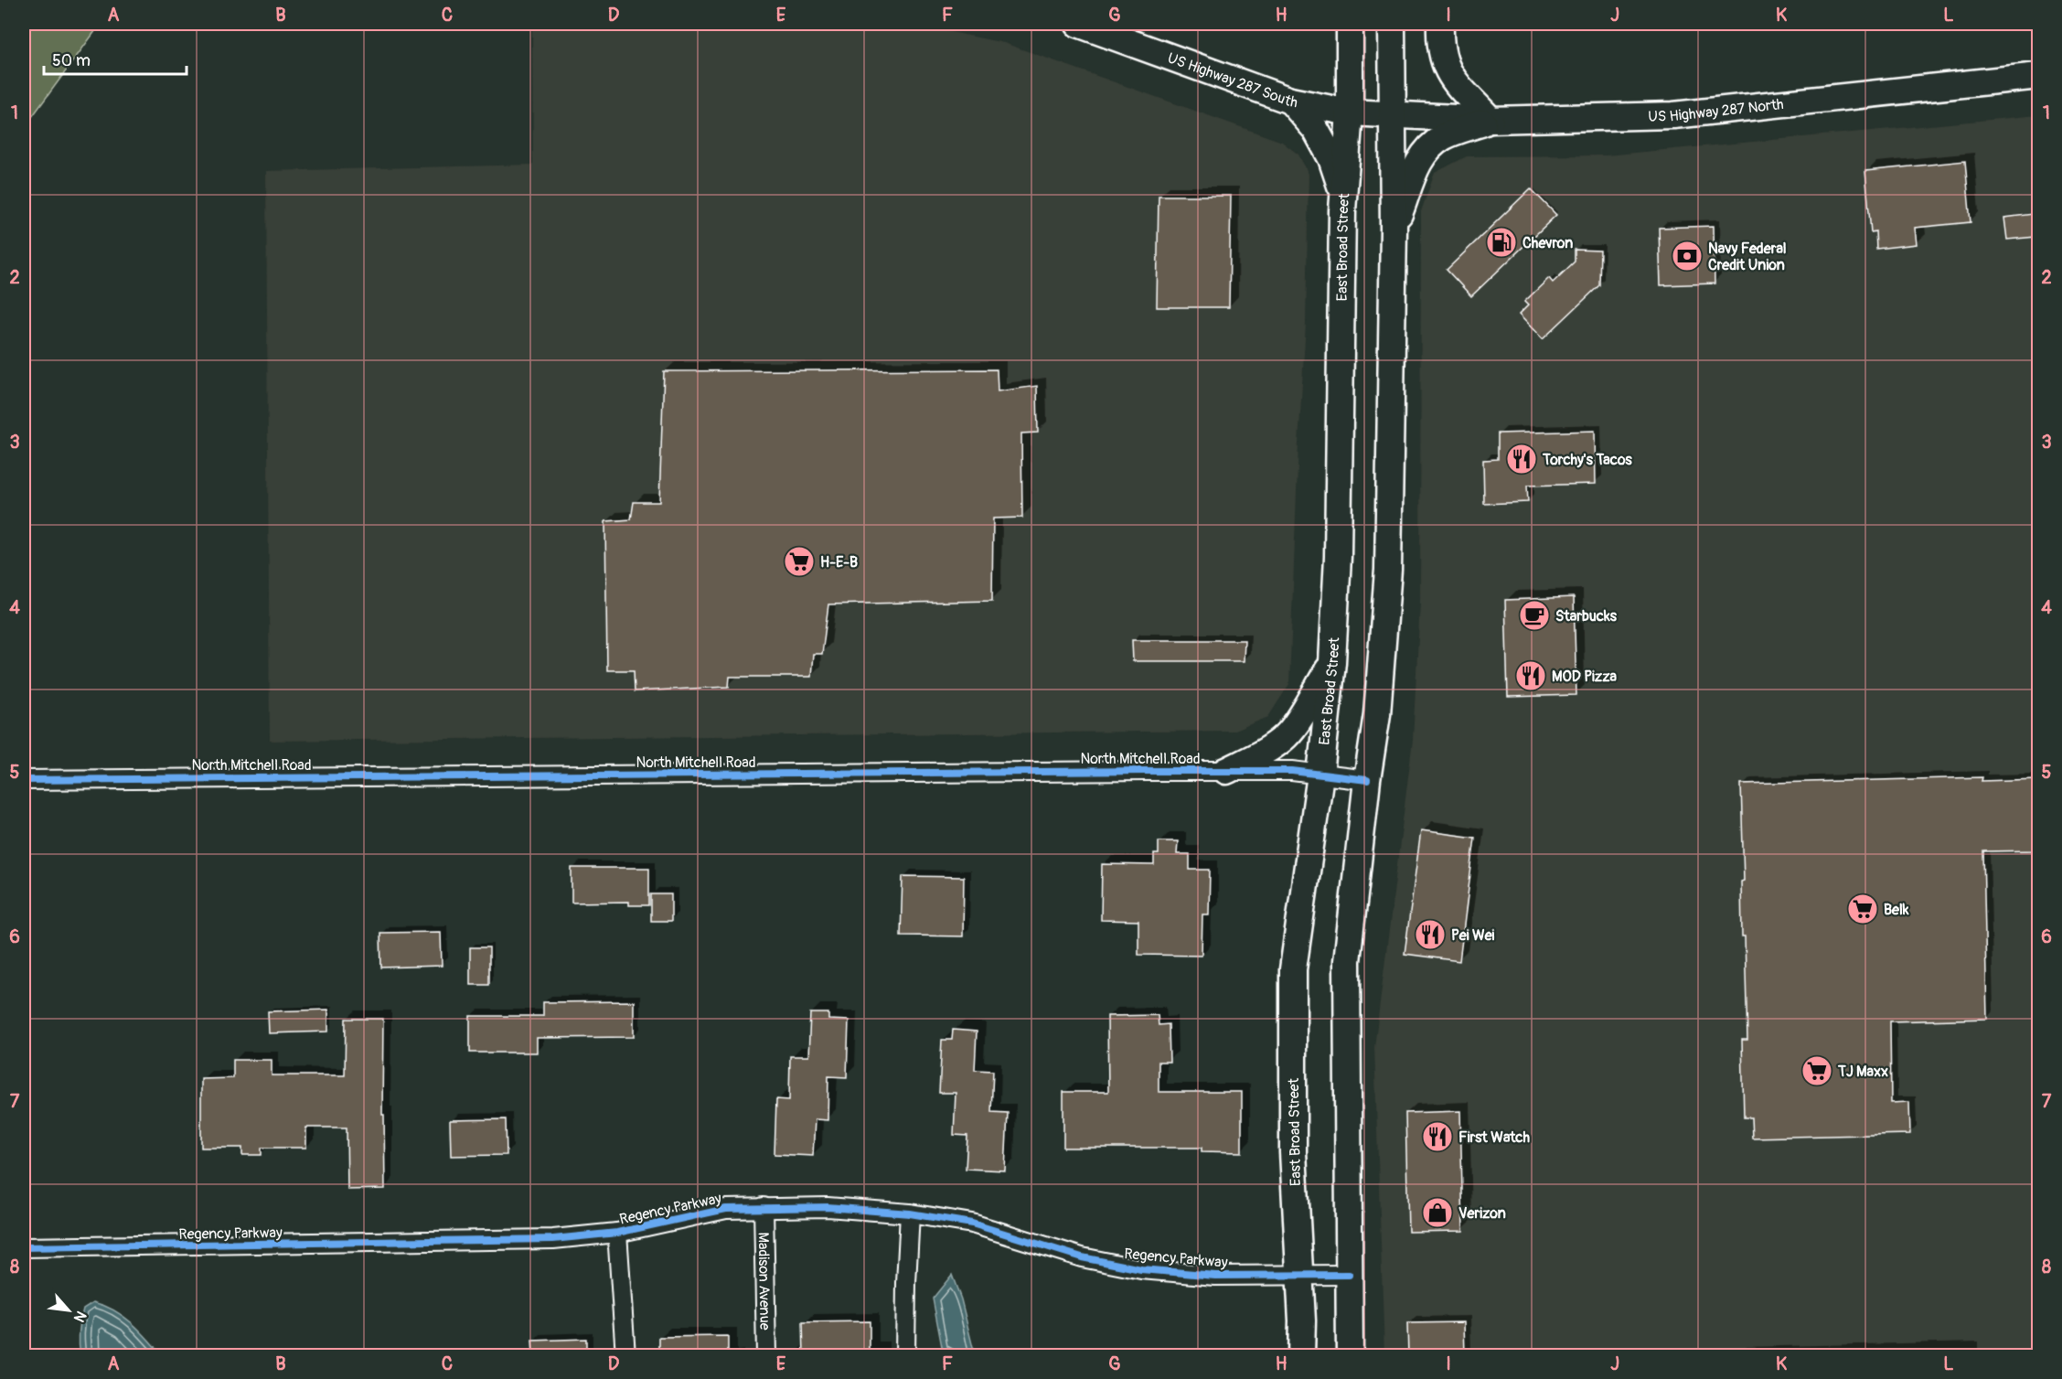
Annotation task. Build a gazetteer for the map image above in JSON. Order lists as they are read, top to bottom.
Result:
{
  "streets": {
    "main road": ["US Highway 287 South", "US Highway 287 North", "East Broad Street"],
    "street": ["North Mitchell Road", "Regency Parkway", "Madison Avenue"]
  },
  "crossings": [
    ["US Highway 287 South", "US Highway 287 North"],
    ["US Highway 287 South", "East Broad Street"],
    ["East Broad Street", "North Mitchell Road"],
    ["East Broad Street", "Regency Parkway"],
    ["Regency Parkway", "Madison Avenue"]
  ],
  "places": {
    "fuel station": ["Chevron"],
    "bank": ["Navy Federal Credit Union"],
    "restaurant": [
      "Torchy's Tacos",
      "MOD Pizza",
      "Pei Wei",
      "First Watch"
    ],
    "supermarket": ["H-E-B", "Belk", "TJ Maxx"],
    "cafe": ["Starbucks"],
    "shop": ["Verizon"]
  },
  "scale_bar": "50 m",
  "north": "bottom right",
  "grid": {
    "columns": [
      "A",
      "B",
      "C",
      "D",
      "E",
      "F",
      "G",
      "H",
      "I",
      "J",
      "K",
      "L"
    ],
    "rows": [
      "1",
      "2",
      "3",
      "4",
      "5",
      "6",
      "7",
      "8"
    ]
  }
}
